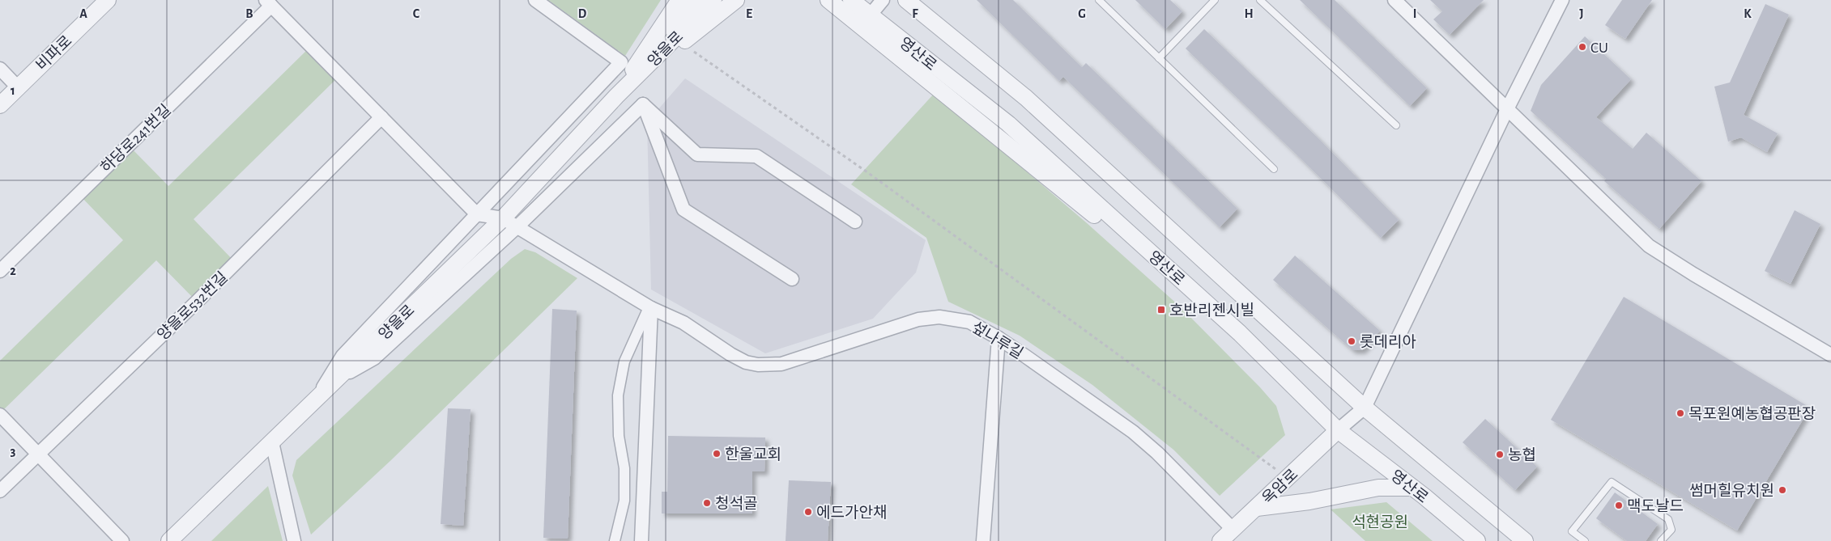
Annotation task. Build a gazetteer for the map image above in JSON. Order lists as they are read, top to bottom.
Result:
{
  "streets": {
    "street": [
      "양을로",
      "비파로",
      "영산로",
      "하당로241번길",
      "양을로532번길",
      "섶나루길",
      "옥암로"
    ]
  },
  "crossings": [
    ["양을로", "섶나루길"],
    ["영산로", "옥암로"],
    ["섶나루길", "옥암로"]
  ],
  "parks": ["석현공원"],
  "places": {
    "other": [
      "CU",
      "롯데리아",
      "목포원예농협공판장",
      "한울교회",
      "농협",
      "썸머힐유치원",
      "청석골",
      "맥도날드",
      "에드가안채"
    ],
    "transit": ["호반리젠시빌"]
  },
  "grid": {
    "columns": [
      "A",
      "B",
      "C",
      "D",
      "E",
      "F",
      "G",
      "H",
      "I",
      "J",
      "K"
    ],
    "rows": ["1", "2", "3"]
  }
}
